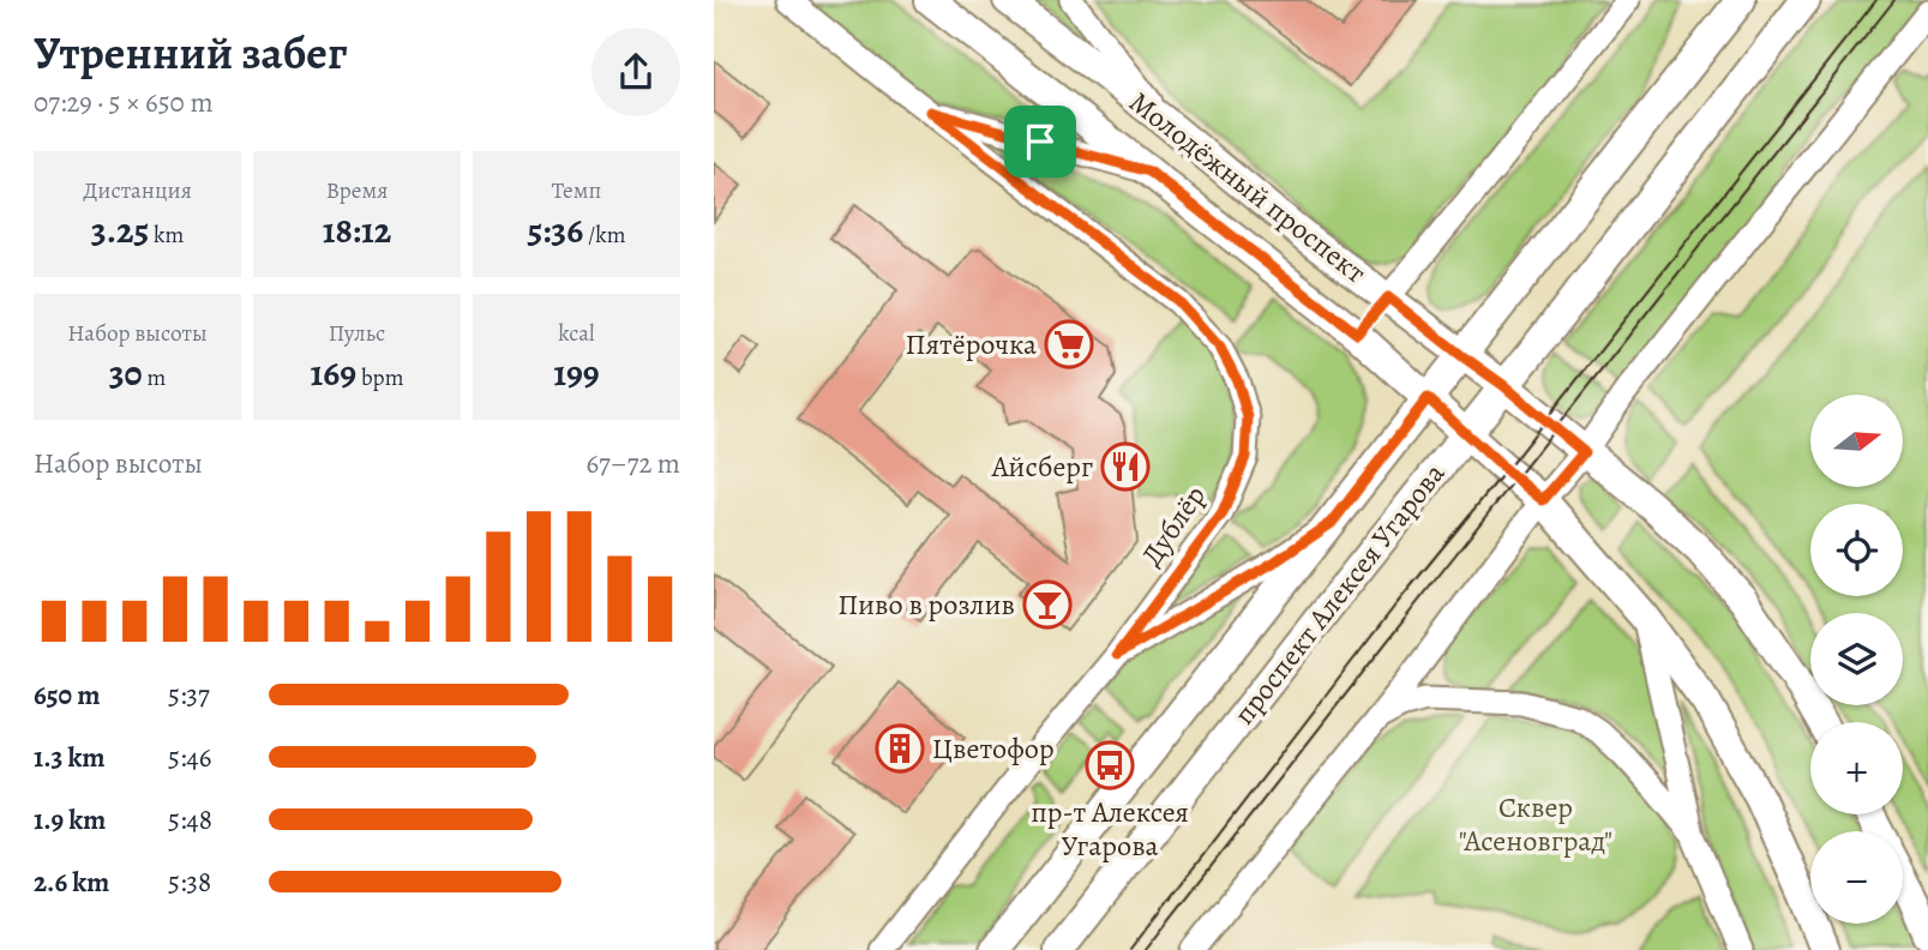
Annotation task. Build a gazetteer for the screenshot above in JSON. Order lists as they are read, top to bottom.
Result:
{
  "streets": {
    "main road": ["Молодёжный проспект", "проспект Алексея Угарова"],
    "street": ["Дублёр"]
  },
  "crossings": [
    ["Молодёжный проспект", "Дублёр"],
    ["Молодёжный проспект", "проспект Алексея Угарова"]
  ],
  "parks": ["Сквер \"Асеновград\""],
  "places": {
    "supermarket": ["Пятёрочка"],
    "restaurant": ["Айсберг"],
    "bar": ["Пиво в розлив"],
    "building": ["Цветофор"],
    "bus stop": ["пр-т Алексея Угарова"]
  },
  "north": "right",
  "page": {
    "heading": ["Утренний забег", "07:29 · 5 × 650 m"],
    "stats": [
      ["Дистанция", "3.25 km"],
      ["Время", "18:12"],
      ["Темп", "5:36 /km"],
      ["Набор высоты", "30 m"],
      ["Пульс", "169 bpm"],
      ["kcal", "199"]
    ],
    "map_buttons": ["+", "−"],
    "chart": ["Набор высоты", "67–72 m"],
    "list": [
      {
        "name": "650 m",
        "note": "5:37"
      },
      {
        "name": "1.3 km",
        "note": "5:46"
      },
      {
        "name": "1.9 km",
        "note": "5:48"
      },
      {
        "name": "2.6 km",
        "note": "5:38"
      }
    ]
  }
}
